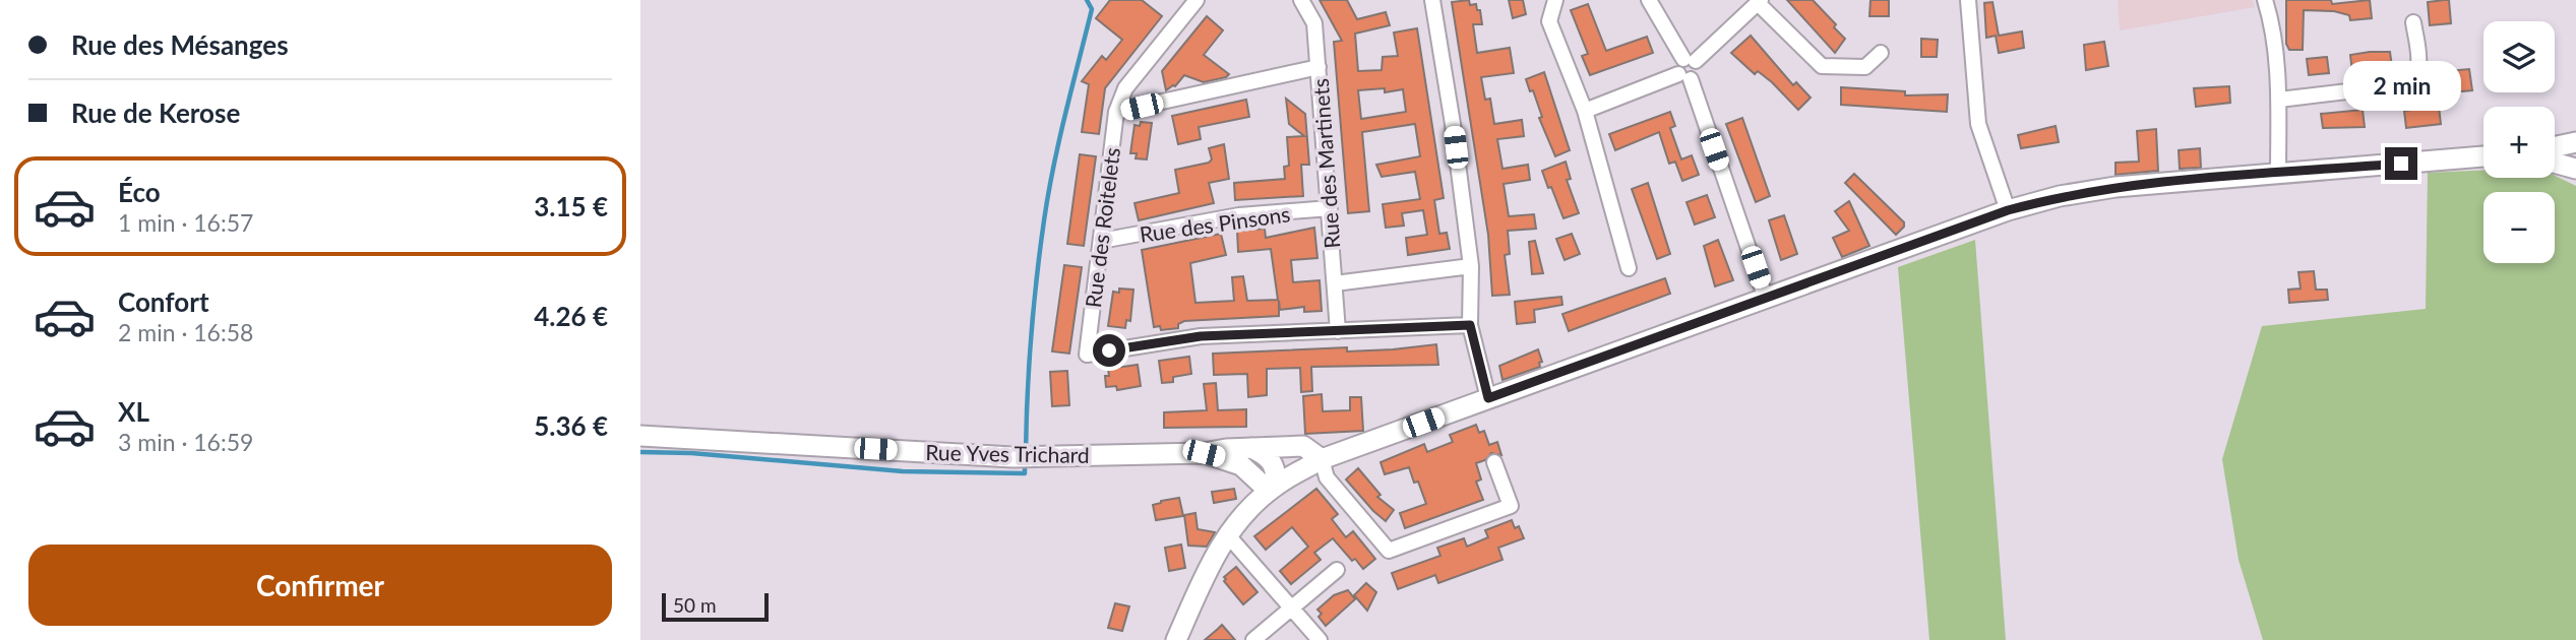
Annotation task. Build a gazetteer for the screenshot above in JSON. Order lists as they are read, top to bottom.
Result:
{
  "streets": {
    "main road": ["Rue Yves Trichard"],
    "street": ["Rue des Martinets", "Rue des Pinsons", "Rue des Roitelets"]
  },
  "crossings": [
    ["Rue des Martinets", "Rue des Pinsons"],
    ["Rue des Martinets", "Rue des Roitelets"],
    ["Rue des Pinsons", "Rue des Roitelets"]
  ],
  "scale_bar": "50 m",
  "page": {
    "banner": ["Rue des Mésanges", "Rue de Kerose"],
    "map_buttons": ["+", "−"],
    "bubble": "2 min",
    "list": [
      {
        "name": "Éco",
        "note": "1 min · 16:57",
        "value": "3.15 €"
      },
      {
        "name": "Confort",
        "note": "2 min · 16:58",
        "value": "4.26 €"
      },
      {
        "name": "XL",
        "note": "3 min · 16:59",
        "value": "5.36 €"
      }
    ],
    "buttons": "Confirmer",
    "scale": "50 m"
  }
}
